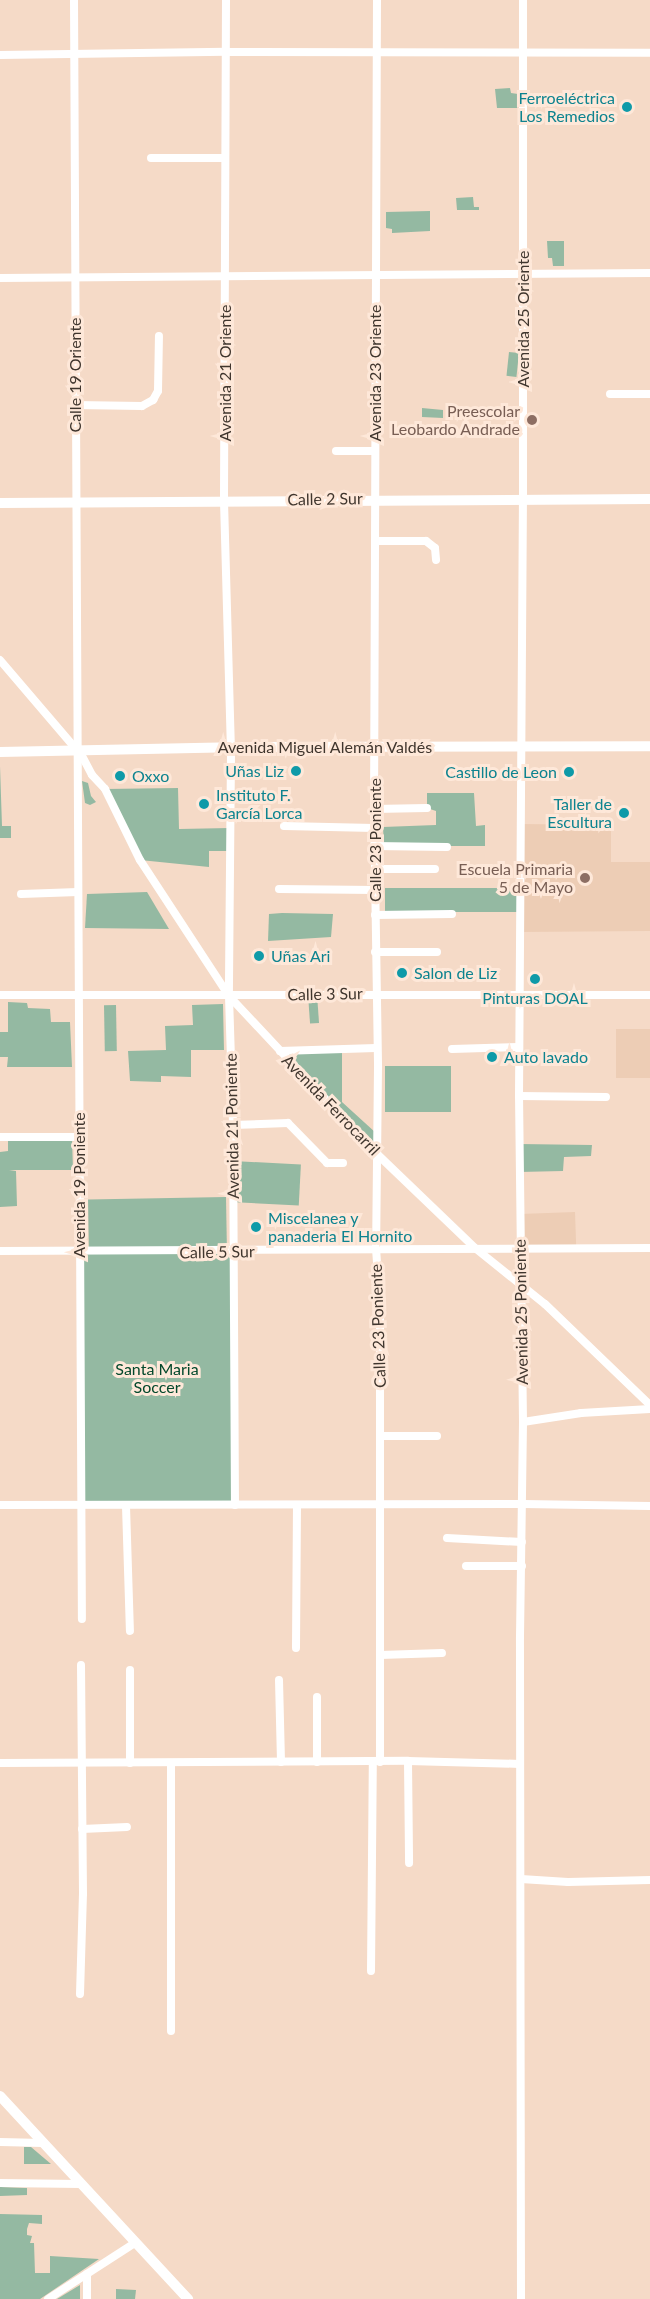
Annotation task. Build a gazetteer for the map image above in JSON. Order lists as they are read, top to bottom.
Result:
{
  "streets": {
    "main road": ["Calle 2 Sur", "Avenida Miguel Alemán Valdés"],
    "street": [
      "Avenida 25 Oriente",
      "Avenida 21 Oriente",
      "Avenida 23 Oriente",
      "Calle 19 Oriente",
      "Calle 23 Poniente",
      "Calle 3 Sur",
      "Avenida Ferrocarril",
      "Avenida 21 Poniente",
      "Avenida 19 Poniente",
      "Calle 5 Sur",
      "Avenida 25 Poniente"
    ]
  },
  "crossings": [
    ["Avenida 25 Oriente", "Calle 2 Sur"],
    ["Avenida 25 Oriente", "Avenida Miguel Alemán Valdés"],
    ["Avenida 25 Oriente", "Avenida 25 Poniente"],
    ["Avenida 21 Oriente", "Calle 2 Sur"],
    ["Avenida 21 Oriente", "Avenida Miguel Alemán Valdés"],
    ["Avenida 21 Oriente", "Avenida 21 Poniente"],
    ["Avenida 23 Oriente", "Calle 2 Sur"],
    ["Avenida 23 Oriente", "Avenida Miguel Alemán Valdés"],
    ["Avenida 23 Oriente", "Calle 23 Poniente"],
    ["Calle 19 Oriente", "Calle 2 Sur"],
    ["Calle 19 Oriente", "Avenida Miguel Alemán Valdés"],
    ["Calle 19 Oriente", "Avenida Ferrocarril"],
    ["Calle 19 Oriente", "Avenida 19 Poniente"],
    ["Avenida Miguel Alemán Valdés", "Calle 23 Poniente"],
    ["Avenida Miguel Alemán Valdés", "Avenida Ferrocarril"],
    ["Avenida Miguel Alemán Valdés", "Avenida 21 Poniente"],
    ["Avenida Miguel Alemán Valdés", "Avenida 19 Poniente"],
    ["Avenida Miguel Alemán Valdés", "Avenida 25 Poniente"],
    ["Calle 23 Poniente", "Calle 3 Sur"],
    ["Calle 23 Poniente", "Avenida Ferrocarril"],
    ["Calle 23 Poniente", "Calle 5 Sur"],
    ["Calle 3 Sur", "Avenida Ferrocarril"],
    ["Calle 3 Sur", "Avenida 21 Poniente"],
    ["Calle 3 Sur", "Avenida 19 Poniente"],
    ["Calle 3 Sur", "Avenida 25 Poniente"],
    ["Avenida Ferrocarril", "Avenida 21 Poniente"],
    ["Avenida Ferrocarril", "Avenida 19 Poniente"],
    ["Avenida Ferrocarril", "Calle 5 Sur"],
    ["Avenida Ferrocarril", "Avenida 25 Poniente"],
    ["Avenida 21 Poniente", "Calle 5 Sur"],
    ["Avenida 19 Poniente", "Calle 5 Sur"],
    ["Calle 5 Sur", "Avenida 25 Poniente"]
  ],
  "parks": ["Santa Maria Soccer"],
  "places": [
    "Ferroeléctrica Los Remedios",
    "Preescolar Leobardo Andrade",
    "Uñas Liz",
    "Castillo de Leon",
    "Oxxo",
    "Instituto F. García Lorca",
    "Taller de Escultura",
    "Escuela Primaria 5 de Mayo",
    "Uñas Ari",
    "Salon de Liz",
    "Pinturas DOAL",
    "Auto lavado",
    "Miscelanea y panaderia El Hornito"
  ]
}
